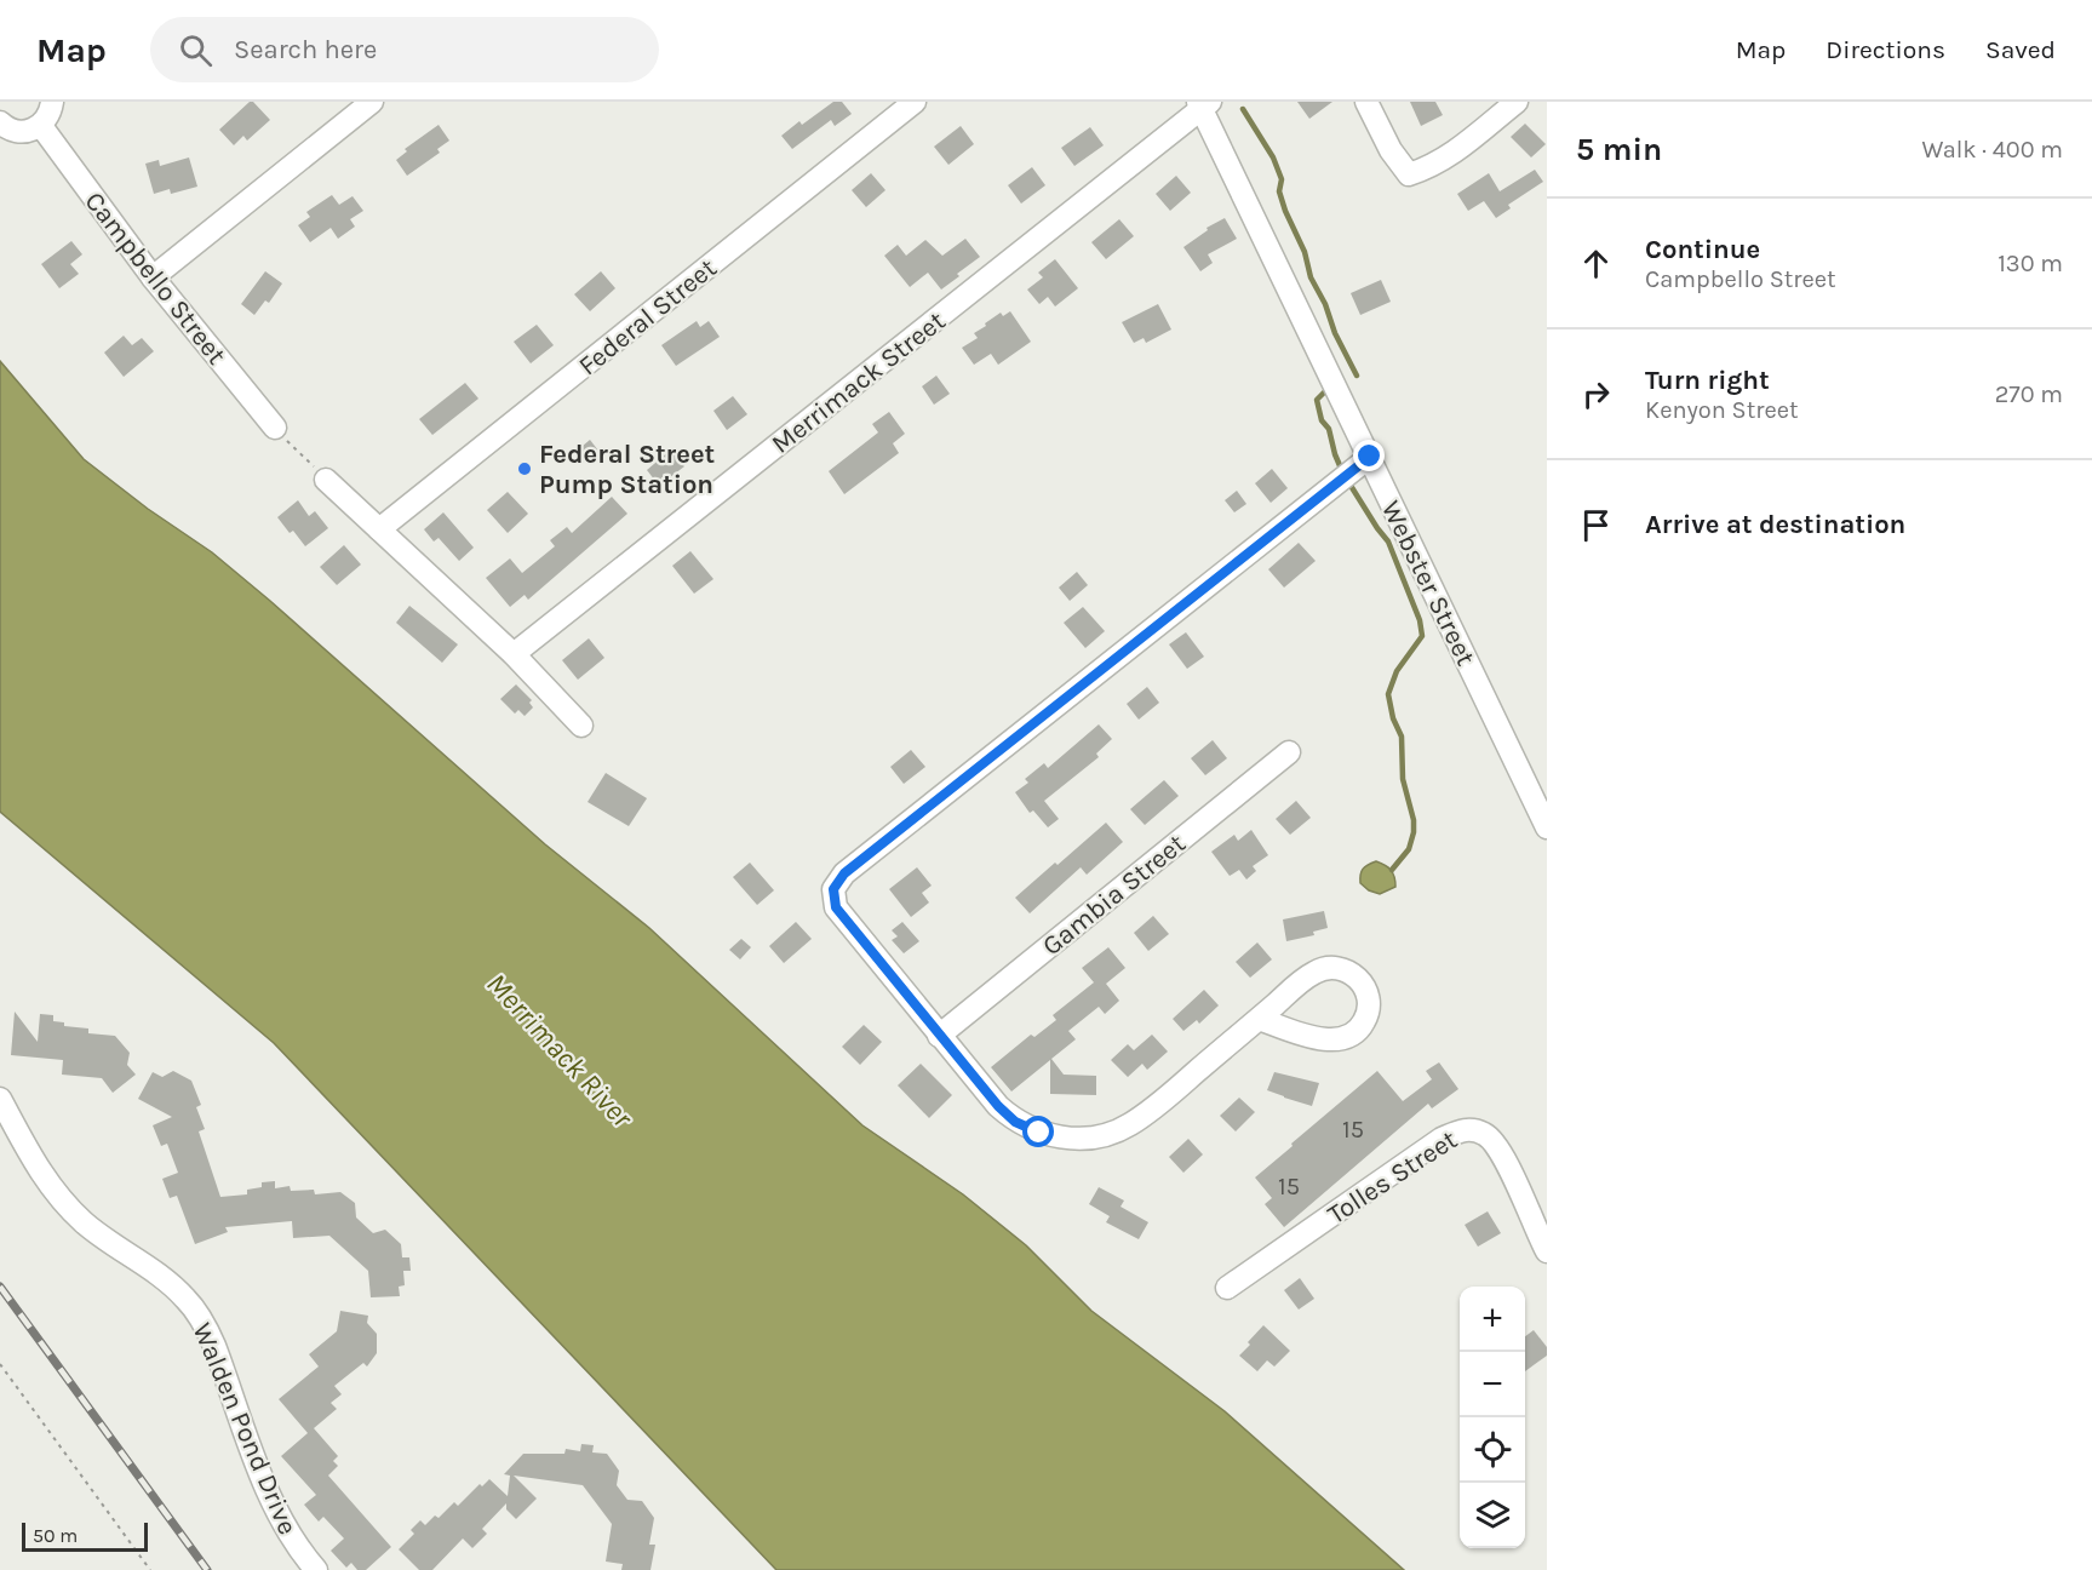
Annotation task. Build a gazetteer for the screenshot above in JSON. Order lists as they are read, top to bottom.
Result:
{
  "streets": {
    "street": [
      "Campbello Street",
      "Federal Street",
      "Merrimack Street",
      "Webster Street",
      "Gambia Street",
      "Tolles Street",
      "Walden Pond Drive"
    ]
  },
  "crossings": [
    ["Merrimack Street", "Webster Street"]
  ],
  "water": ["Merrimack River"],
  "places": ["Federal Street Pump Station"],
  "house_numbers": ["15", "15"],
  "scale_bar": "50 m",
  "page": {
    "header": "Map",
    "search": "Search here",
    "nav": ["Map", "Directions", "Saved"],
    "heading": ["5 min", "Walk · 400 m"],
    "list": [
      ["Continue", "Campbello Street", "130 m"],
      ["Turn right", "Kenyon Street", "270 m"],
      "Arrive at destination"
    ],
    "map_buttons": ["+", "−"],
    "scale": "50 m"
  }
}
